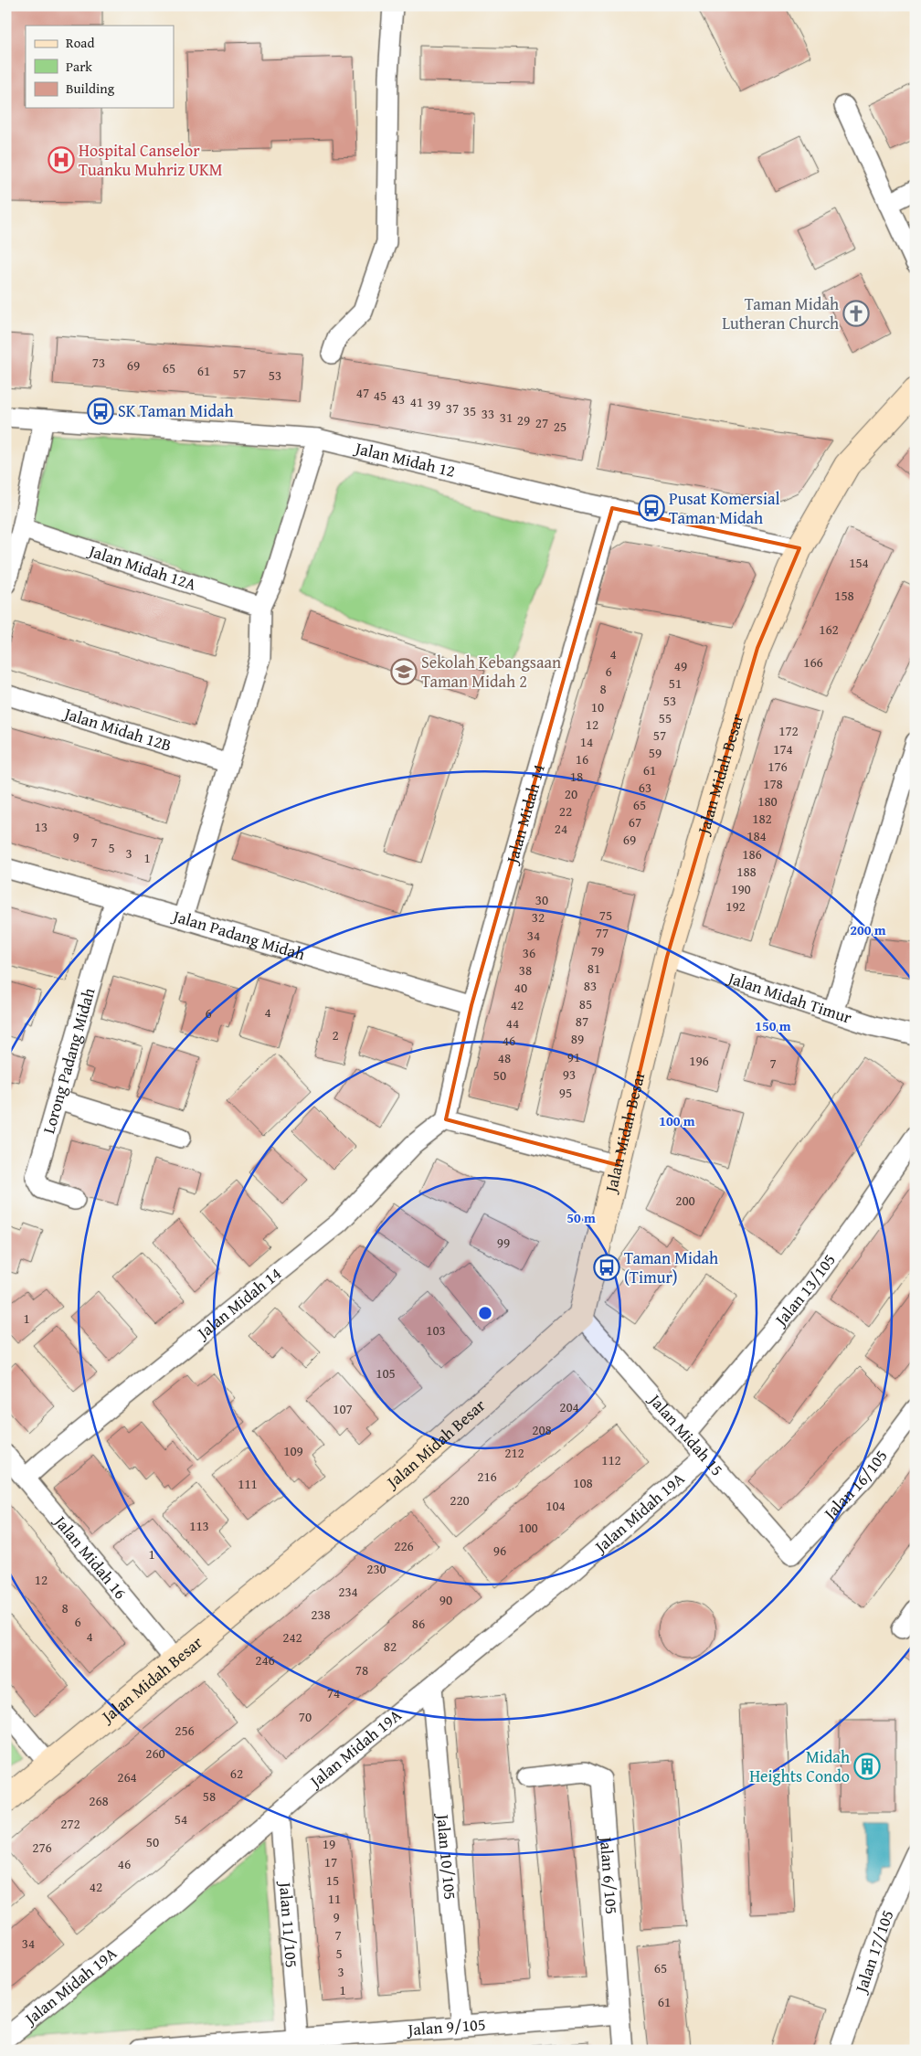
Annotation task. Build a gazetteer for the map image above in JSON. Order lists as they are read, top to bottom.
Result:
{
  "streets": {
    "street": [
      "Jalan Midah 12",
      "Jalan Midah 12A",
      "Jalan Midah 12B",
      "Jalan Midah Besar",
      "Jalan Midah 14",
      "Jalan Padang Midah",
      "Jalan Midah Timur",
      "Lorong Padang Midah",
      "Jalan 13/105",
      "Jalan Midah 15",
      "Jalan 16/105",
      "Jalan Midah 19A",
      "Jalan Midah 16",
      "Jalan 10/105",
      "Jalan 6/105",
      "Jalan 11/105",
      "Jalan 17/105",
      "Jalan 9/105"
    ]
  },
  "crossings": [
    ["Jalan Midah 12", "Jalan Midah Besar"],
    ["Jalan Midah 12", "Jalan Midah 14"],
    ["Jalan Midah Besar", "Jalan Midah Timur"],
    ["Jalan Midah Besar", "Jalan Midah 15"],
    ["Jalan Midah Besar", "Jalan Midah 16"],
    ["Jalan Midah 14", "Jalan Padang Midah"],
    ["Jalan Midah 14", "Jalan Midah 16"],
    ["Jalan Padang Midah", "Lorong Padang Midah"],
    ["Jalan 13/105", "Jalan Midah 15"],
    ["Jalan Midah 15", "Jalan 16/105"],
    ["Jalan Midah 15", "Jalan Midah 19A"],
    ["Jalan Midah 19A", "Jalan 10/105"],
    ["Jalan Midah 19A", "Jalan 11/105"],
    ["Jalan 10/105", "Jalan 9/105"],
    ["Jalan 6/105", "Jalan 9/105"],
    ["Jalan 11/105", "Jalan 9/105"]
  ],
  "places": {
    "hospital": ["Hospital Canselor Tuanku Muhriz UKM"],
    "church": ["Taman Midah Lutheran Church"],
    "bus stop": ["SK Taman Midah", "Pusat Komersial Taman Midah", "Taman Midah (Timur)"],
    "school or university": ["Sekolah Kebangsaan Taman Midah 2"],
    "building": ["Midah Heights Condo"]
  },
  "house_numbers": [
    "73",
    "69",
    "65",
    "61",
    "57",
    "53",
    "47",
    "45",
    "43",
    "41",
    "39",
    "37",
    "35",
    "33",
    "31",
    "29",
    "27",
    "25",
    "154",
    "158",
    "162",
    "4",
    "166",
    "49",
    "6",
    "51",
    "8",
    "53",
    "10",
    "55",
    "12",
    "172",
    "57",
    "14",
    "174",
    "59",
    "16",
    "176",
    "61",
    "18",
    "178",
    "63",
    "20",
    "180",
    "65",
    "22",
    "182",
    "67",
    "13",
    "24",
    "184",
    "9",
    "69",
    "7",
    "5",
    "3",
    "186",
    "1",
    "188",
    "190",
    "30",
    "192",
    "75",
    "32",
    "77",
    "34",
    "79",
    "36",
    "81",
    "38",
    "83",
    "40",
    "85",
    "42",
    "4",
    "6",
    "87",
    "44",
    "2",
    "89",
    "46",
    "91",
    "48",
    "196",
    "7",
    "93",
    "50",
    "95",
    "200",
    "99",
    "1",
    "103",
    "105",
    "204",
    "107",
    "208",
    "109",
    "212",
    "112",
    "216",
    "108",
    "111",
    "220",
    "104",
    "113",
    "100",
    "226",
    "96",
    "1",
    "230",
    "12",
    "234",
    "90",
    "8",
    "238",
    "6",
    "86",
    "4",
    "242",
    "82",
    "246",
    "78",
    "74",
    "70",
    "256",
    "260",
    "62",
    "264",
    "58",
    "268",
    "54",
    "272",
    "50",
    "19",
    "276",
    "17",
    "46",
    "15",
    "42",
    "11",
    "9",
    "7",
    "34",
    "5",
    "65",
    "3",
    "1",
    "61"
  ],
  "legend": ["Road", "Park", "Building"],
  "rings": [
    "200 m",
    "150 m",
    "100 m",
    "50 m"
  ]
}
